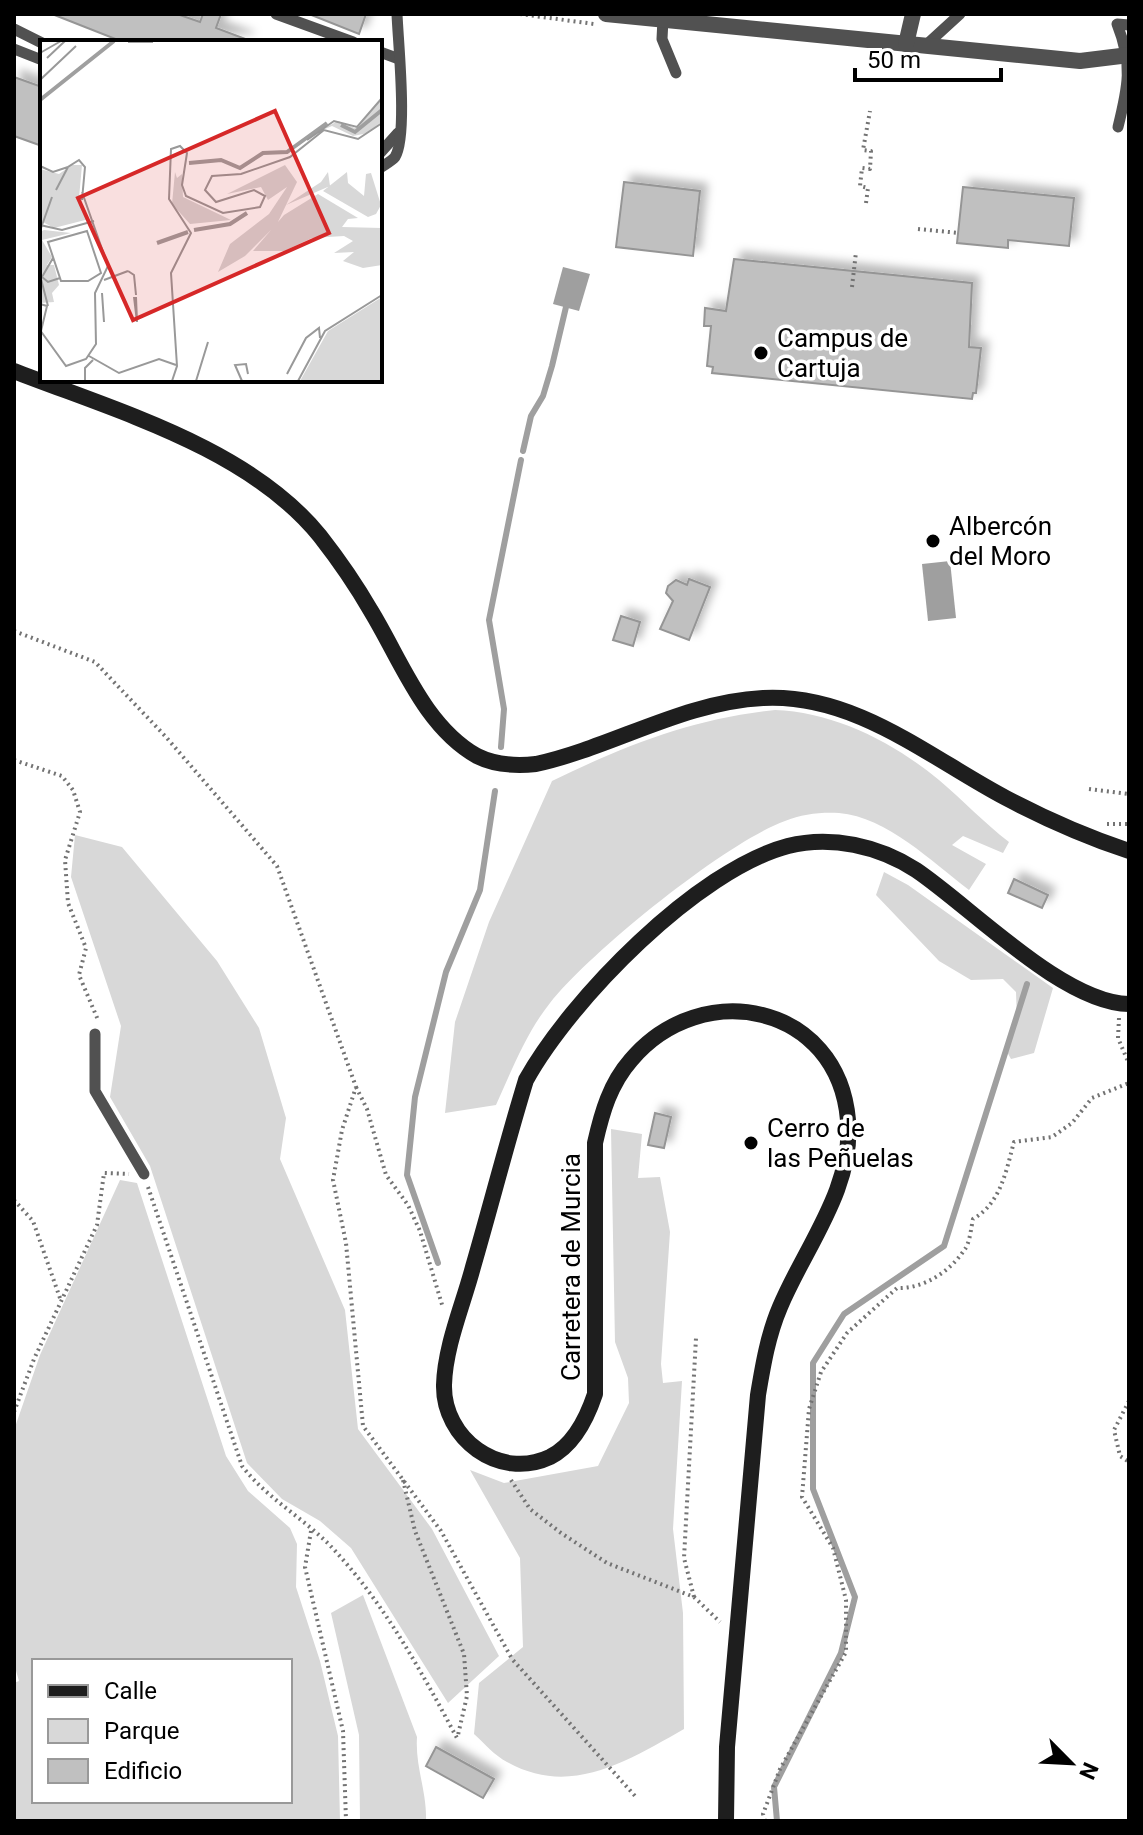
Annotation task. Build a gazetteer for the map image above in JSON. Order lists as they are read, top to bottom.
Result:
{
  "streets": {
    "main road": ["Carretera de Murcia"]
  },
  "places": ["Campus de Cartuja", "Albercón del Moro", "Cerro de las Peñuelas"],
  "legend": ["Calle", "Parque", "Edificio"],
  "scale_bar": "50 m",
  "north": "bottom right"
}
